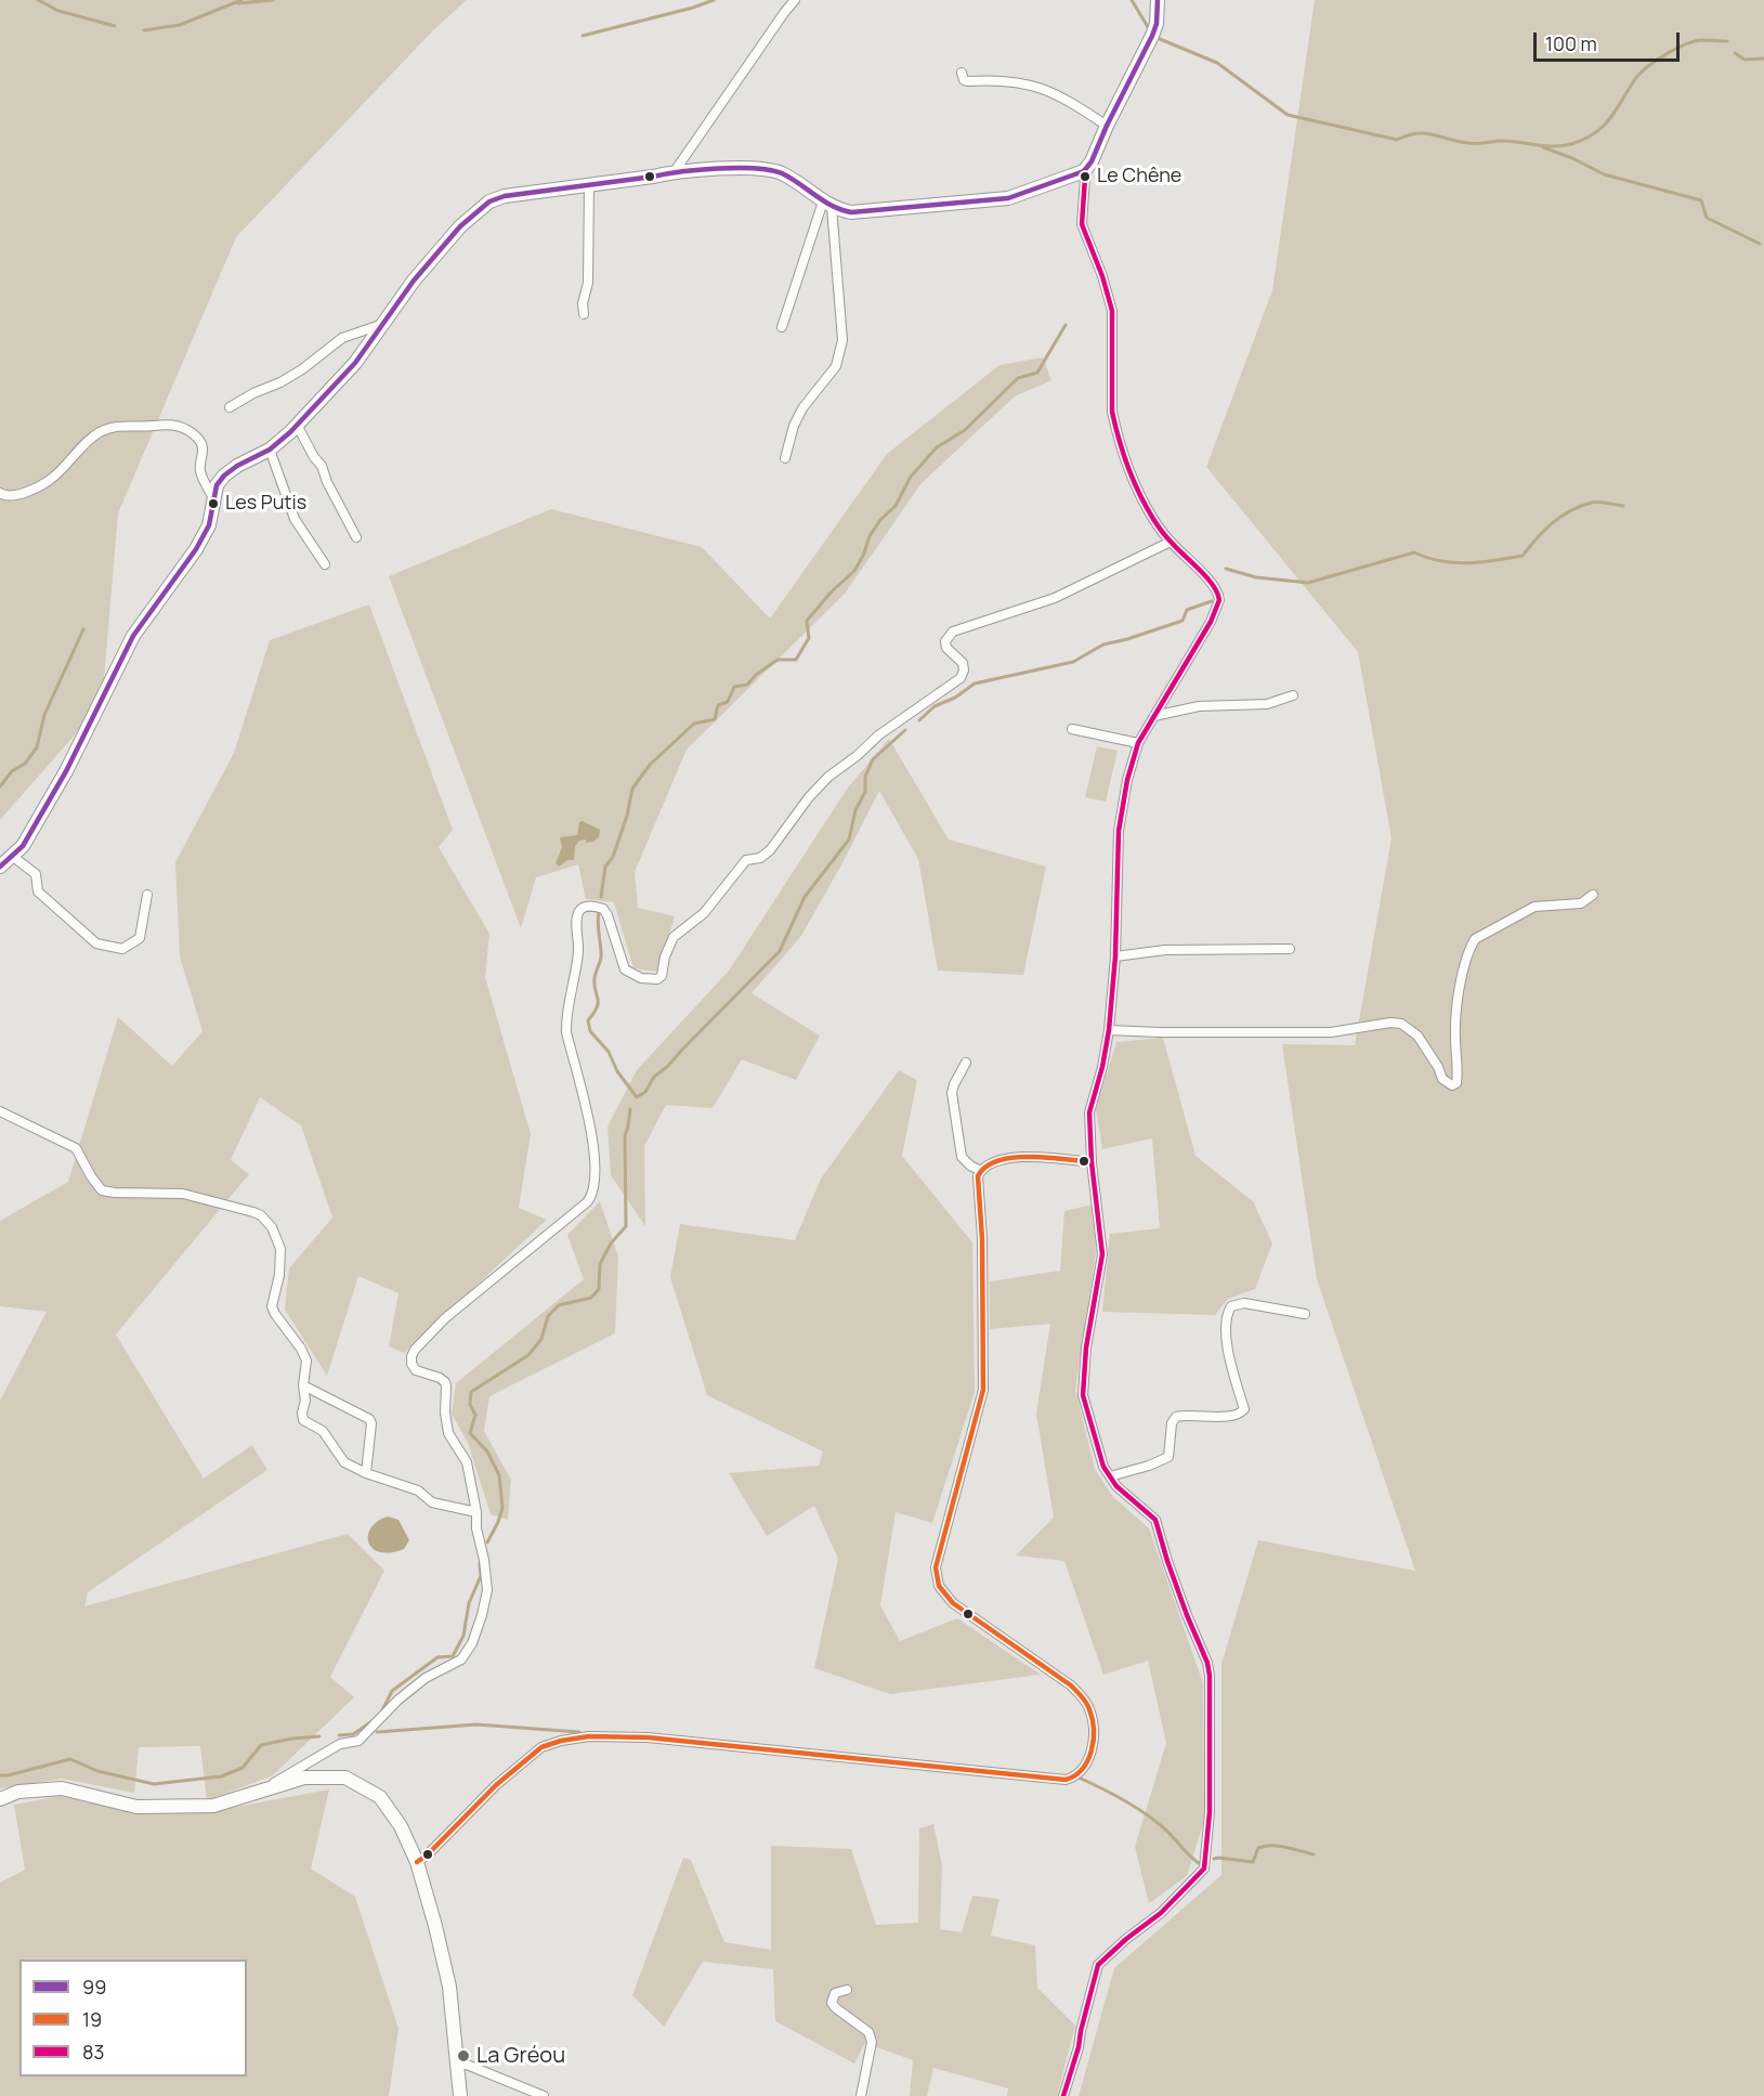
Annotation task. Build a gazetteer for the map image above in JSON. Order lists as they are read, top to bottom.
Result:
{
  "places": ["Le Chêne", "Les Putis", "La Gréou"],
  "lines": ["transit line 99", "transit line 83", "transit line 19"],
  "legend": ["99", "19", "83"],
  "scale_bar": "100 m"
}
